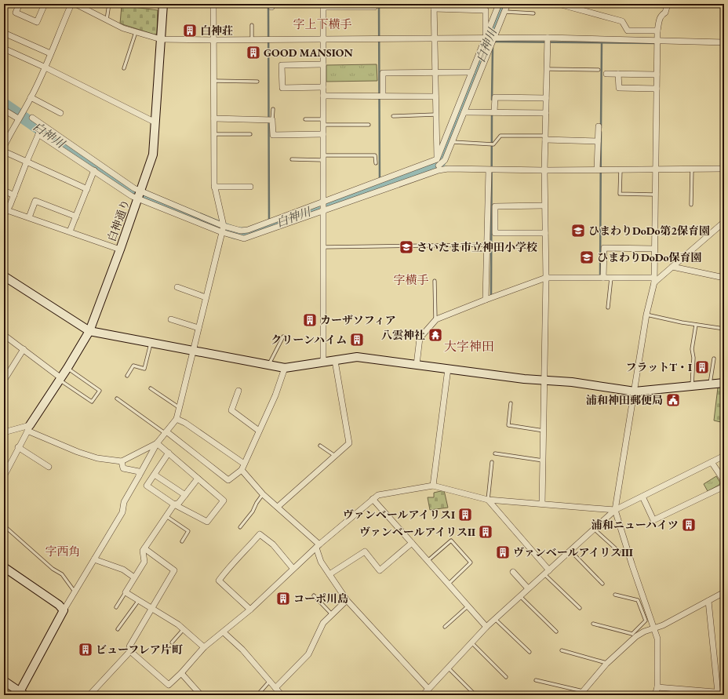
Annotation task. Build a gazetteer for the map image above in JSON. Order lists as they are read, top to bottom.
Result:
{
  "streets": {
    "street": ["白神通り"]
  },
  "districts": [
    "字上下横手",
    "字横手",
    "大字神田",
    "字西角"
  ],
  "water": ["白神川"],
  "places": {
    "building": [
      "白神荘",
      "GOOD MANSION",
      "カーザソフィア",
      "クリーンハイム",
      "フラットT・I",
      "ヴァンベールアイリスⅠ",
      "浦和ニューハイツ",
      "ヴァンベールアイリスⅡ",
      "ヴァンベールアイリスⅢ",
      "コーポ川島",
      "ビューフレア片町"
    ],
    "school or university": ["ひまわりDoDo第2保育園", "さいたま市立神田小学校", "ひまわりDoDo保育園"],
    "temple": ["八雲神社"],
    "public building": ["浦和神田郵便局"]
  }
}
